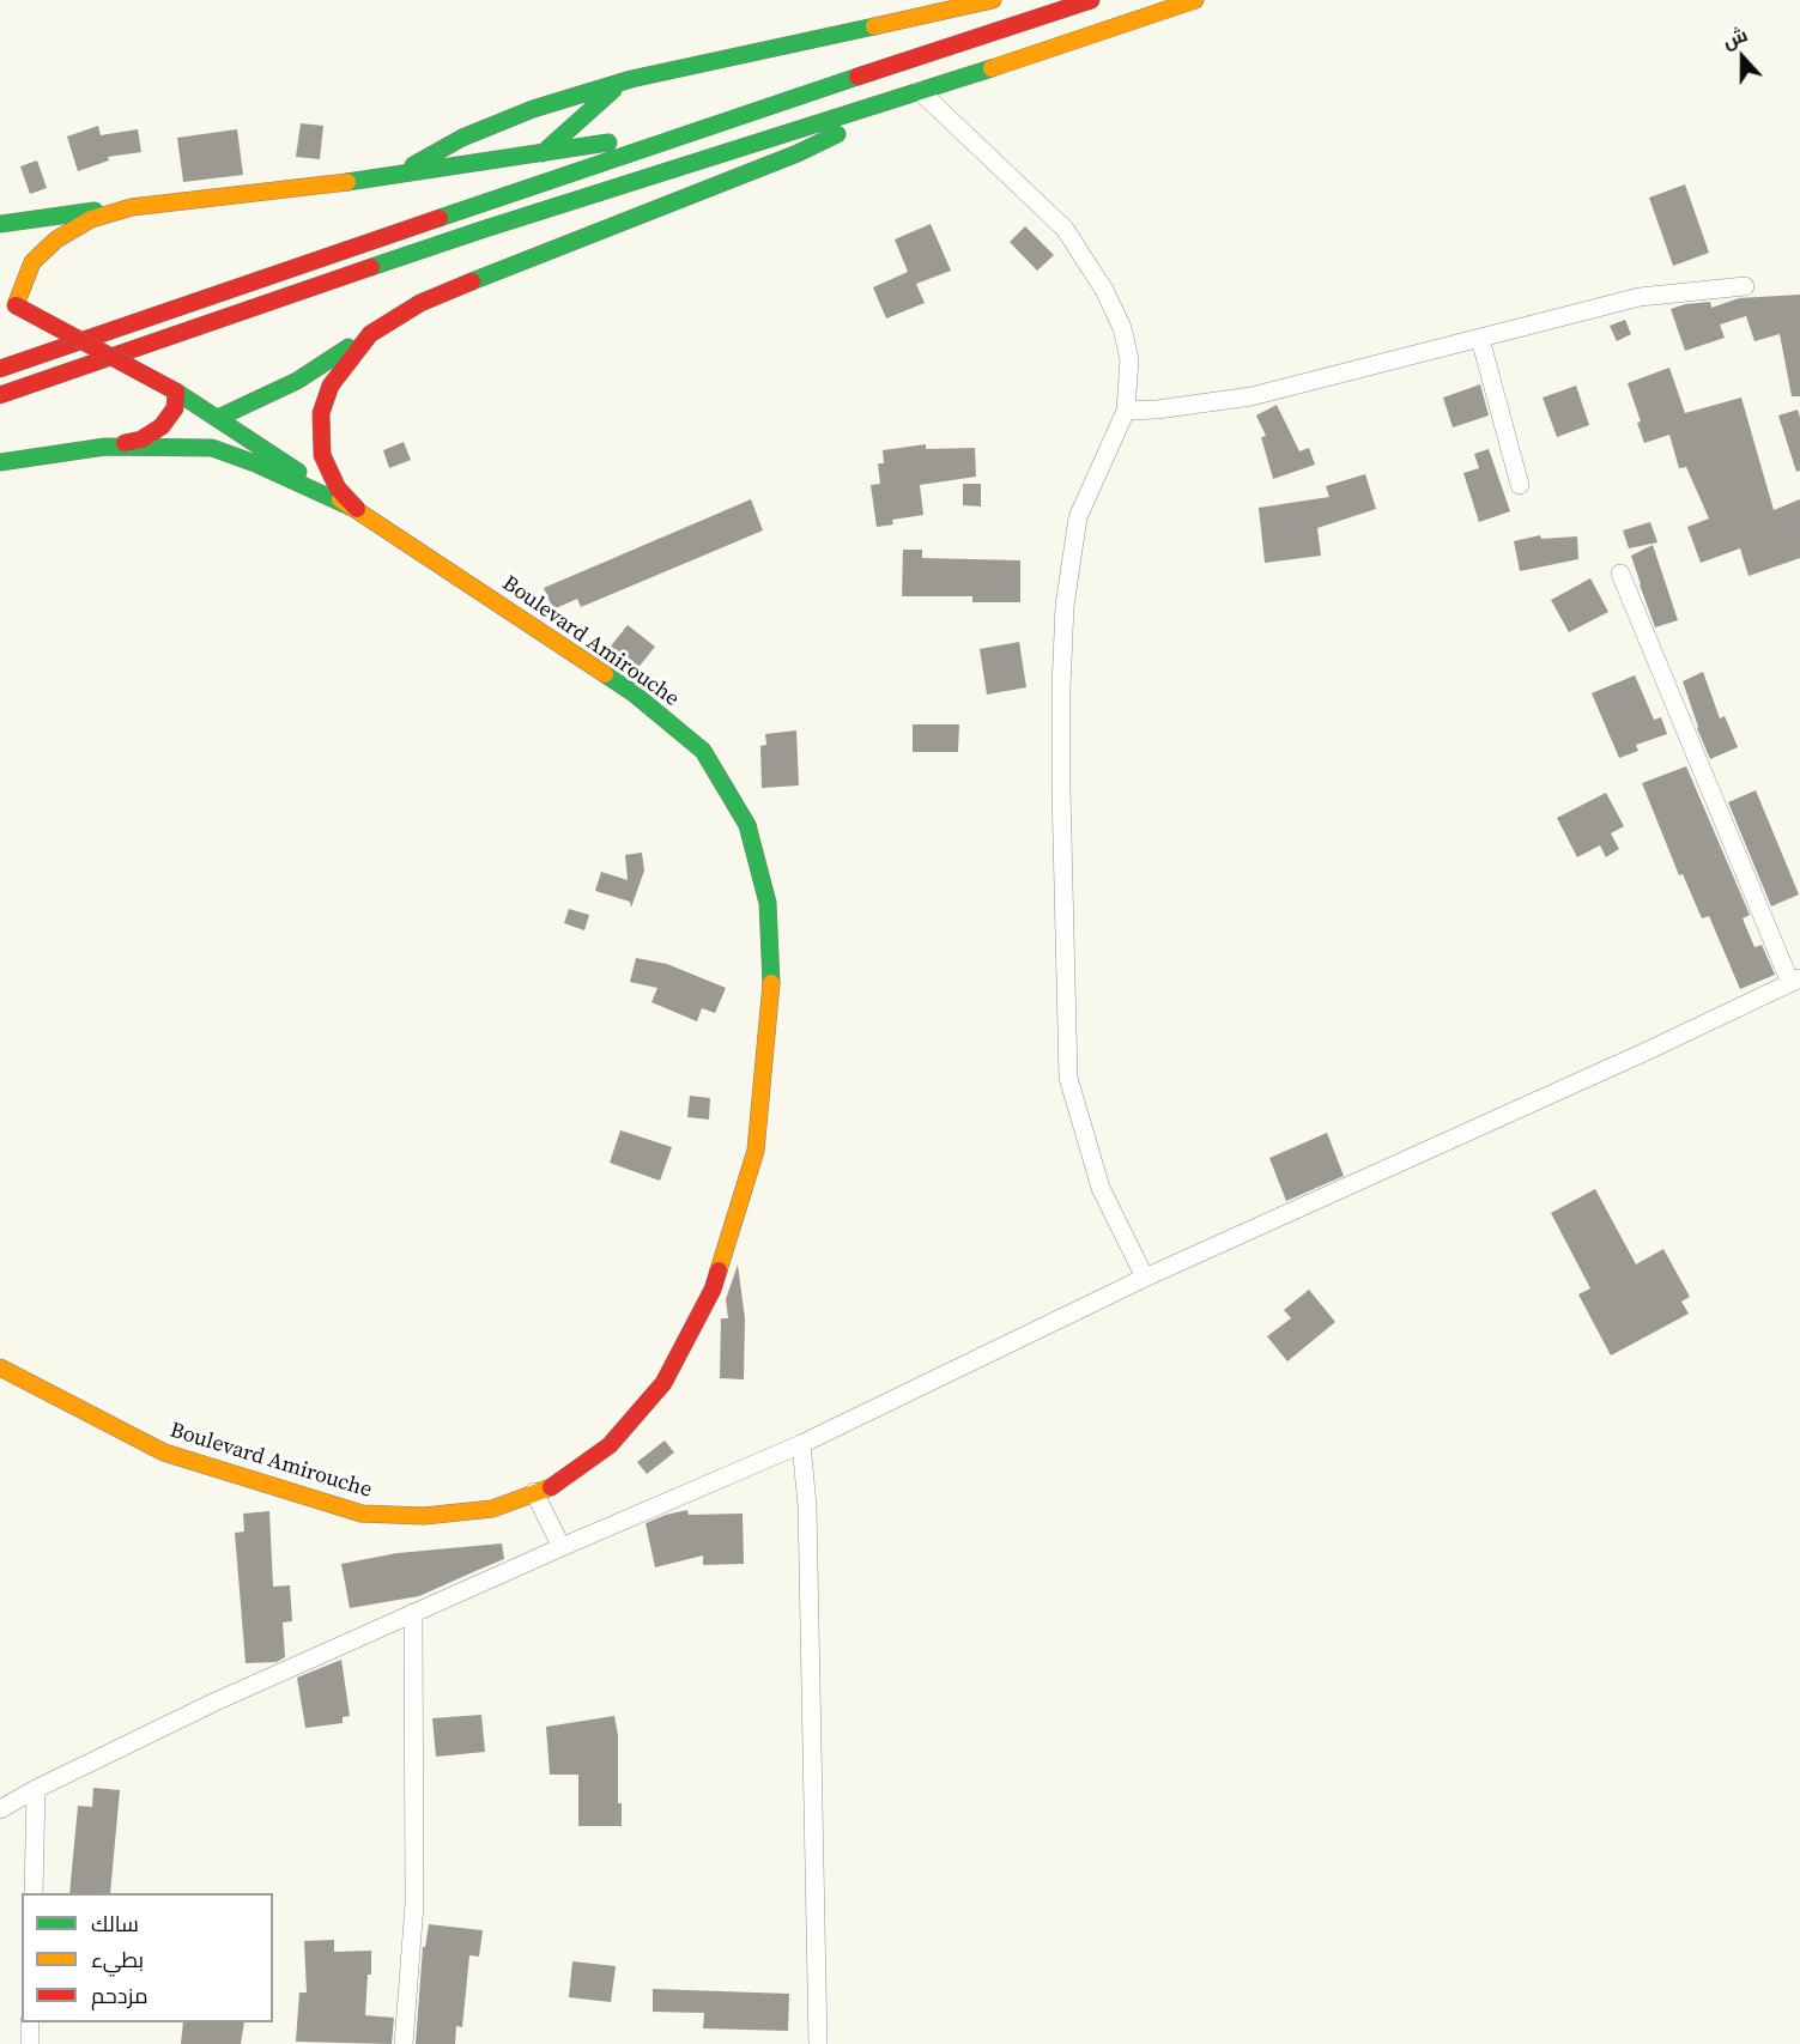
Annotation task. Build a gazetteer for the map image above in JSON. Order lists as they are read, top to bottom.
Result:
{
  "streets": {
    "main road": ["Boulevard Amirouche"]
  },
  "legend": ["سالك", "بطيء", "مزدحم"],
  "north": "top"
}
